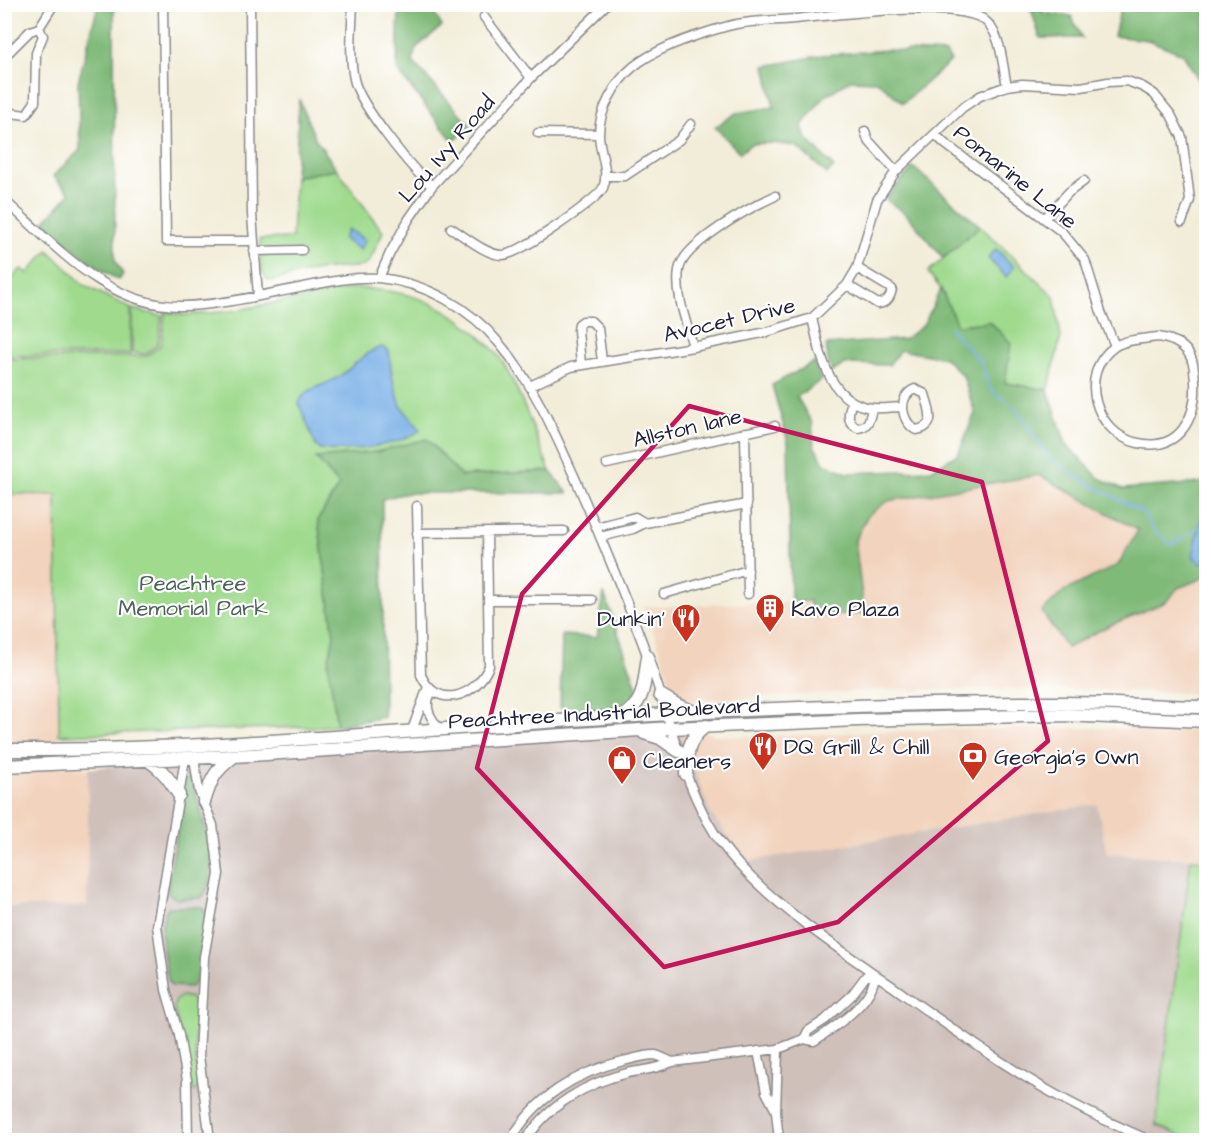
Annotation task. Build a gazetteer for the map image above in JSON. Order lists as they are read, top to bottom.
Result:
{
  "streets": {
    "highway": ["Peachtree Industrial Boulevard"],
    "street": [
      "Lou Ivy Road",
      "Pomarine Lane",
      "Avocet Drive",
      "Allston lane"
    ]
  },
  "crossings": [
    ["Pomarine Lane", "Avocet Drive"]
  ],
  "parks": ["Peachtree Memorial Park"],
  "places": {
    "building": ["Kavo Plaza"],
    "restaurant": ["Dunkin'", "DQ Grill & Chill"],
    "bank": ["Georgia's Own"],
    "shop": ["Cleaners"]
  }
}
